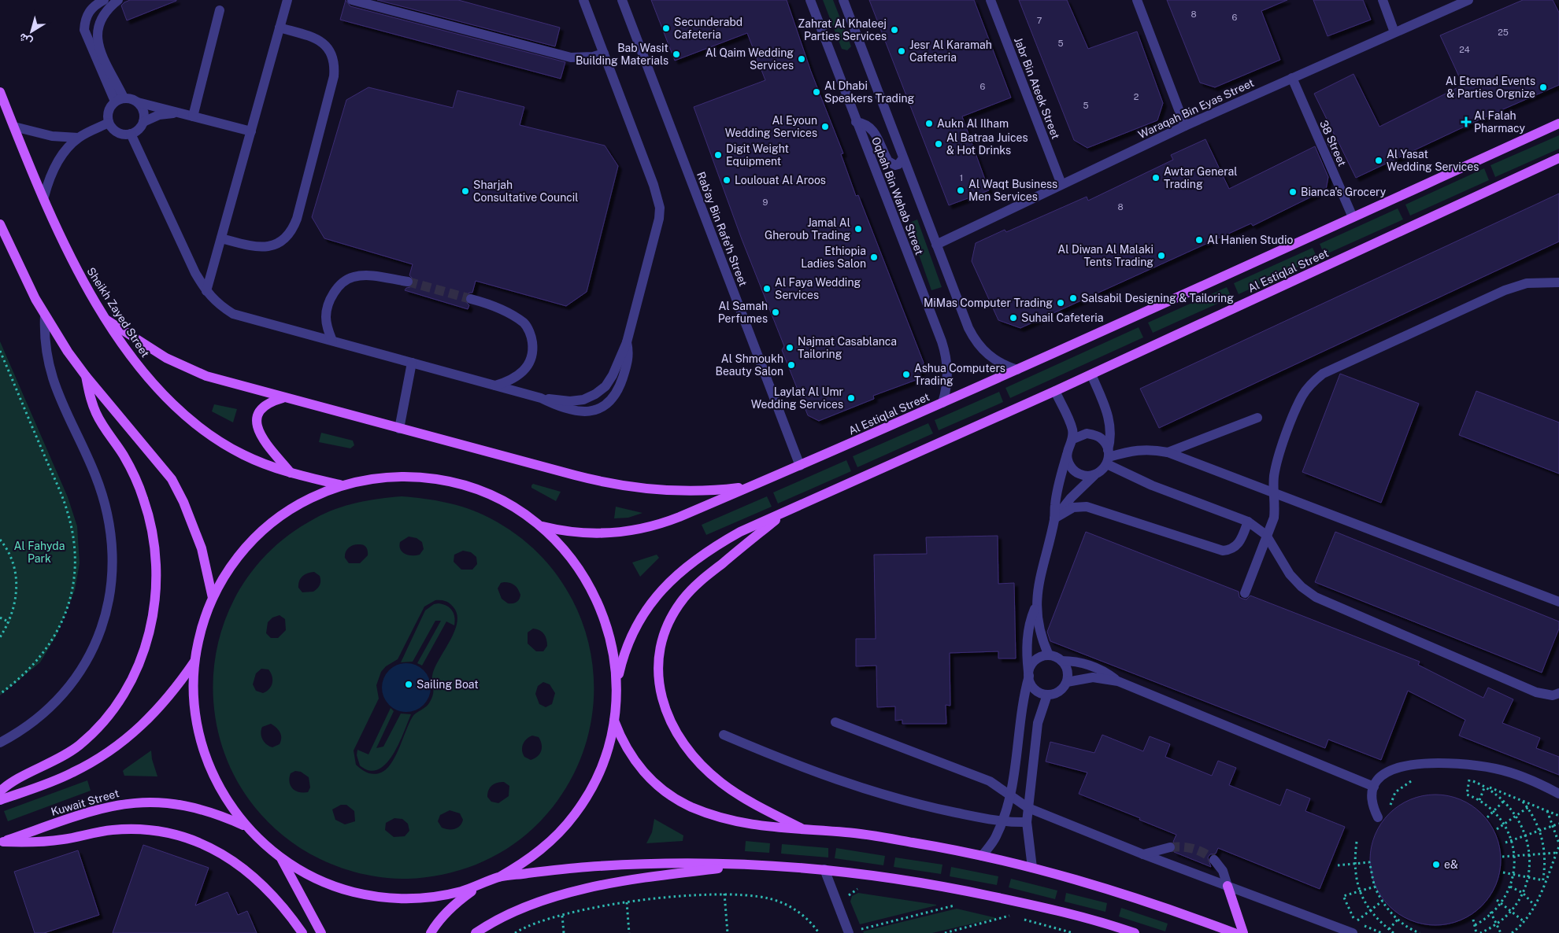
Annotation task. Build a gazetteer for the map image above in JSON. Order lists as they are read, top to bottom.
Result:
{
  "streets": {
    "main road": ["Al Estiqlal Street", "Sheikh Zayed Street", "Kuwait Street"],
    "street": [
      "Jabr Bin Ateek Street",
      "Waraqah Bin Eyas Street",
      "38 Street",
      "Oqbah Bin Wahab Street",
      "Rab'ay Bin Rafe'h Street"
    ]
  },
  "crossings": [
    ["Jabr Bin Ateek Street", "Waraqah Bin Eyas Street"],
    ["Waraqah Bin Eyas Street", "38 Street"],
    ["Waraqah Bin Eyas Street", "Oqbah Bin Wahab Street"],
    ["38 Street", "Al Estiqlal Street"],
    ["Oqbah Bin Wahab Street", "Al Estiqlal Street"],
    ["Rab'ay Bin Rafe'h Street", "Al Estiqlal Street"]
  ],
  "parks": ["Al Fahyda Park"],
  "places": {
    "other": [
      "Secunderabd Cafeteria",
      "Zahrat Al Khaleej Parties Services",
      "Jesr Al Karamah Cafeteria",
      "Bab Wasit Building Materials",
      "Al Qaim Wedding Services",
      "Al Etemad Events & Parties Orgnize",
      "Al Dhabi Speakers Trading",
      "Aukn Al Ilham",
      "Al Eyoun Wedding Services",
      "Al Batraa Juices & Hot Drinks",
      "Digit Weight Equipment",
      "Al Yasat Wedding Services",
      "Awtar General Trading",
      "Loulouat Al Aroos",
      "Al Waqt Business Men Services",
      "Sharjah Consultative Council",
      "Bianca's Grocery",
      "Jamal Al Gheroub Trading",
      "Al Hanien Studio",
      "Al Diwan Al Malaki Tents Trading",
      "Ethiopia Ladies Salon",
      "Al Faya Wedding Services",
      "Salsabil Designing & Tailoring",
      "MiMas Computer Trading",
      "Al Samah Perfumes",
      "Suhail Cafeteria",
      "Najmat Casablanca Tailoring",
      "Al Shmoukh Beauty Salon",
      "Ashua Computers Trading",
      "Laylat Al Umr Wedding Services",
      "Sailing Boat",
      "e&"
    ],
    "health": ["Al Falah Pharmacy"]
  },
  "house_numbers": [
    "8",
    "6",
    "7",
    "25",
    "5",
    "24",
    "6",
    "2",
    "5",
    "1",
    "9",
    "8"
  ],
  "north": "bottom left"
}
